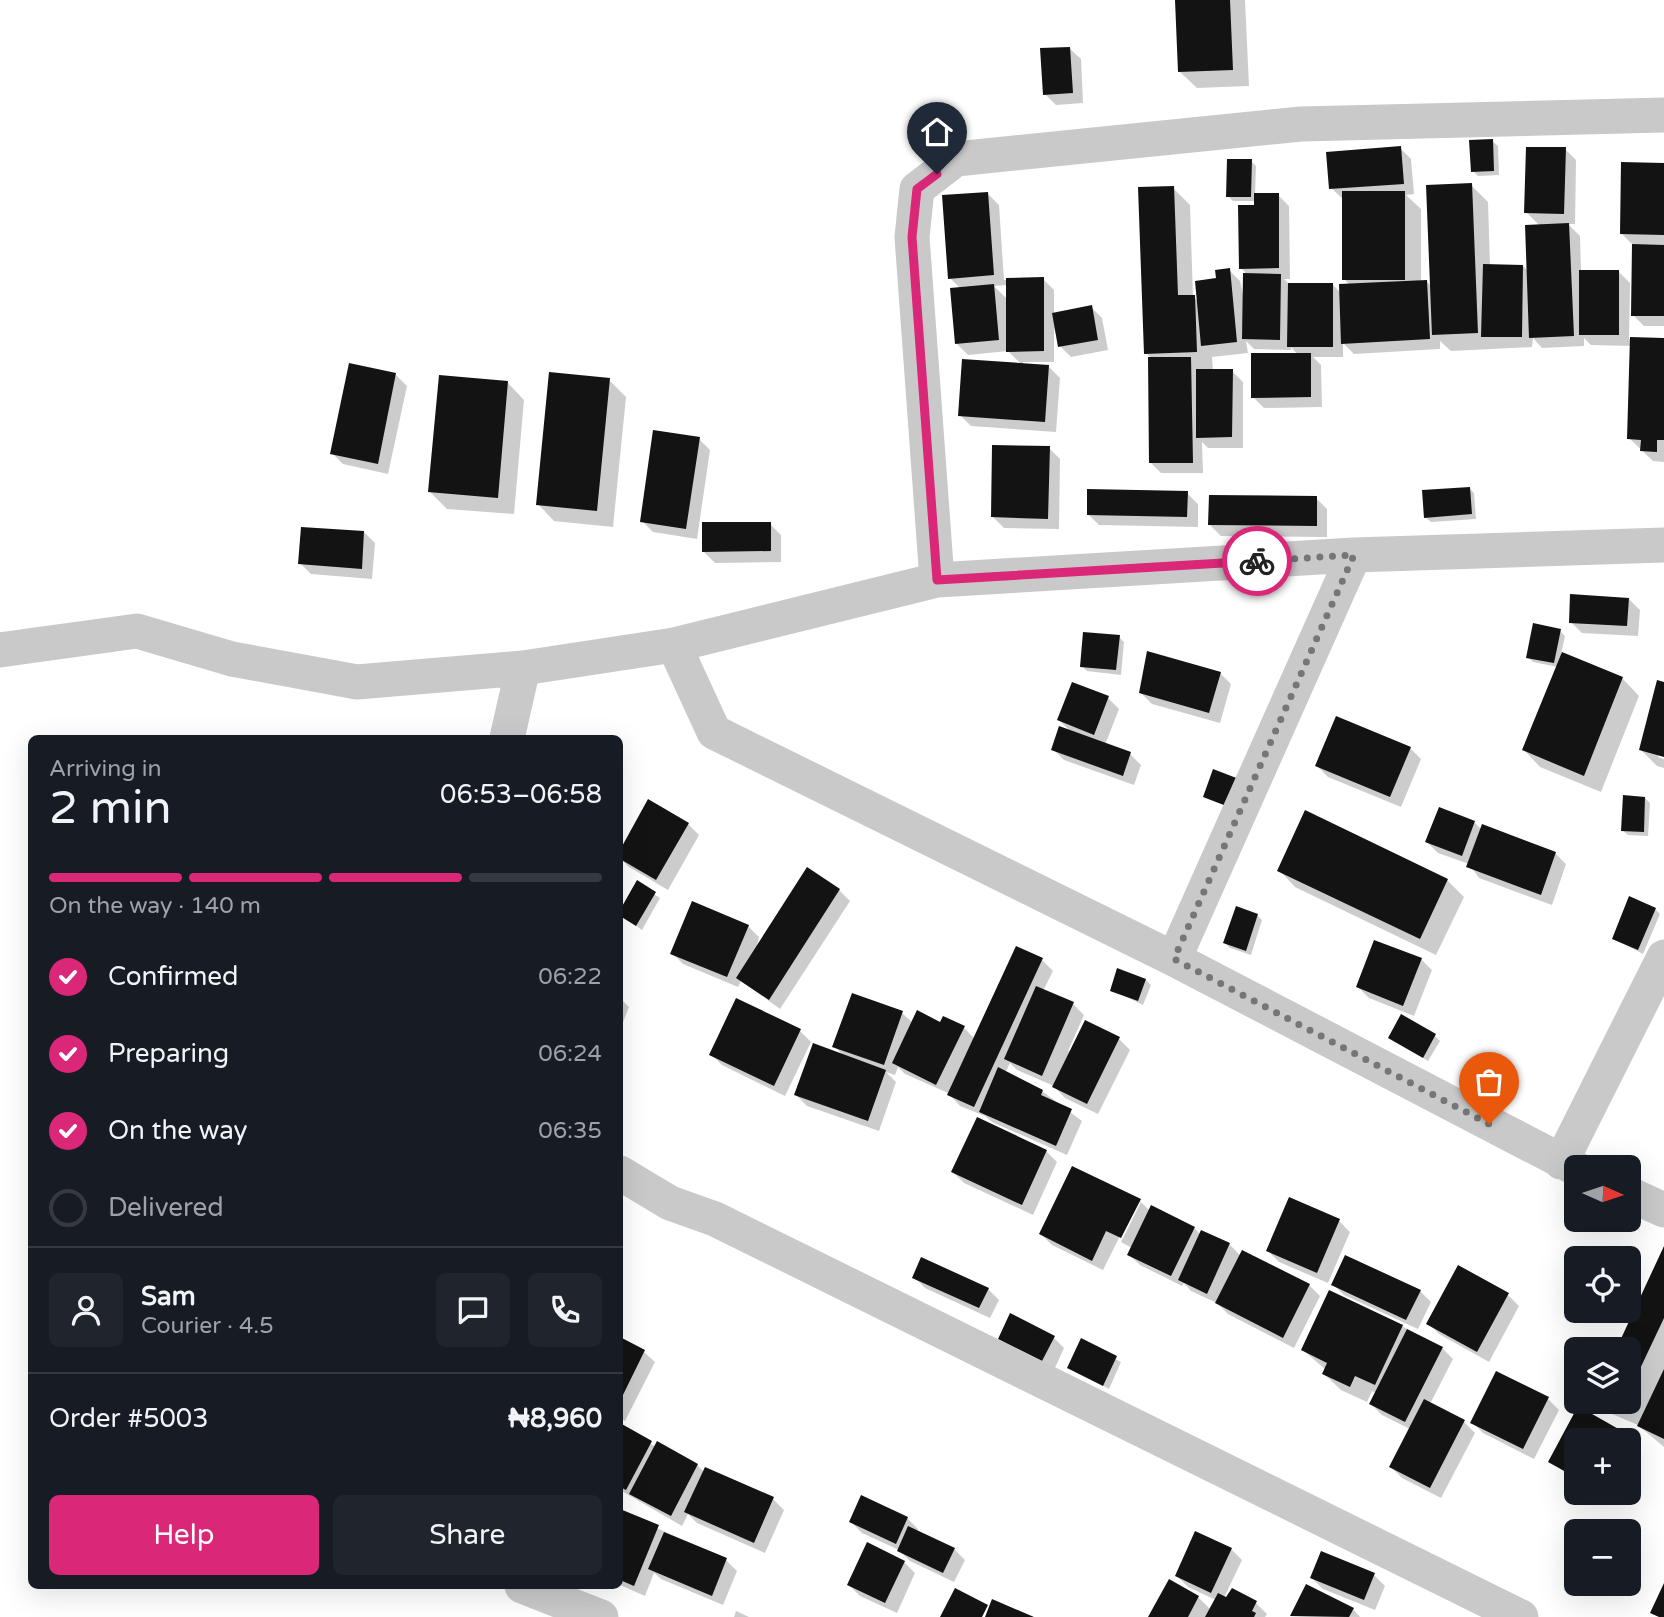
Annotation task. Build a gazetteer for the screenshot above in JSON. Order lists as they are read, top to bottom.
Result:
{
  "north": "right",
  "page": {
    "heading": ["2 min", "Arriving in", "06:53–06:58"],
    "panel": [
      "Sam",
      "Courier · 4.5",
      "Order #5003",
      "₦8,960"
    ],
    "bar": "On the way · 140 m",
    "list": [
      ["Confirmed", "06:22"],
      ["Preparing", "06:24"],
      ["On the way", "06:35"],
      "Delivered"
    ],
    "map_buttons": ["+", "−"],
    "buttons": ["Help", "Share"]
  }
}
